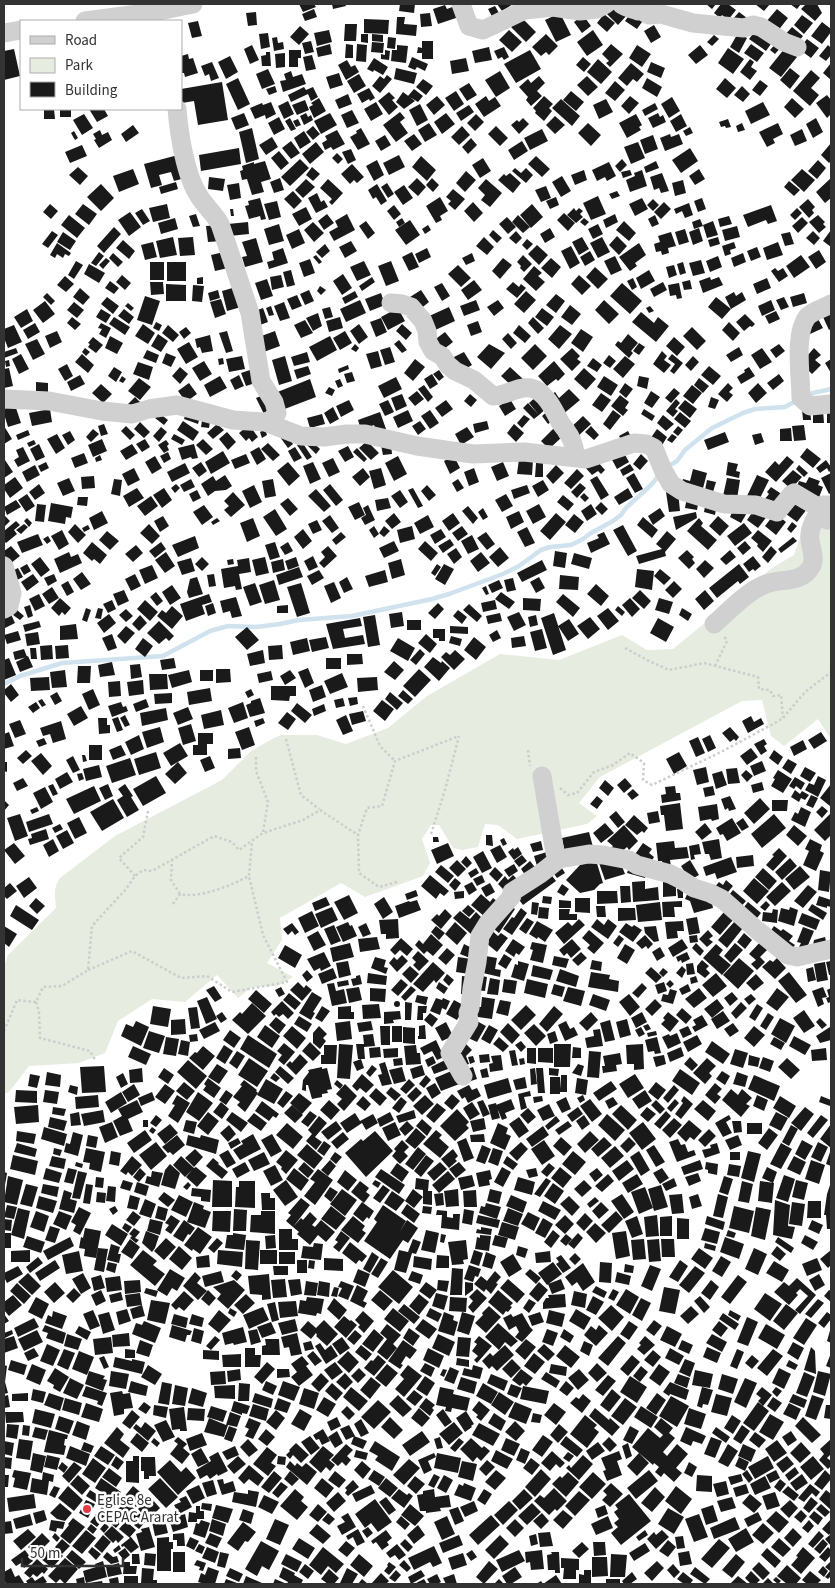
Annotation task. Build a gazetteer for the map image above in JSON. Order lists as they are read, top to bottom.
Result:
{
  "places": ["Eglise 8e CEPAC Ararat"],
  "legend": ["Road", "Park", "Building"],
  "scale_bar": "50 m"
}
